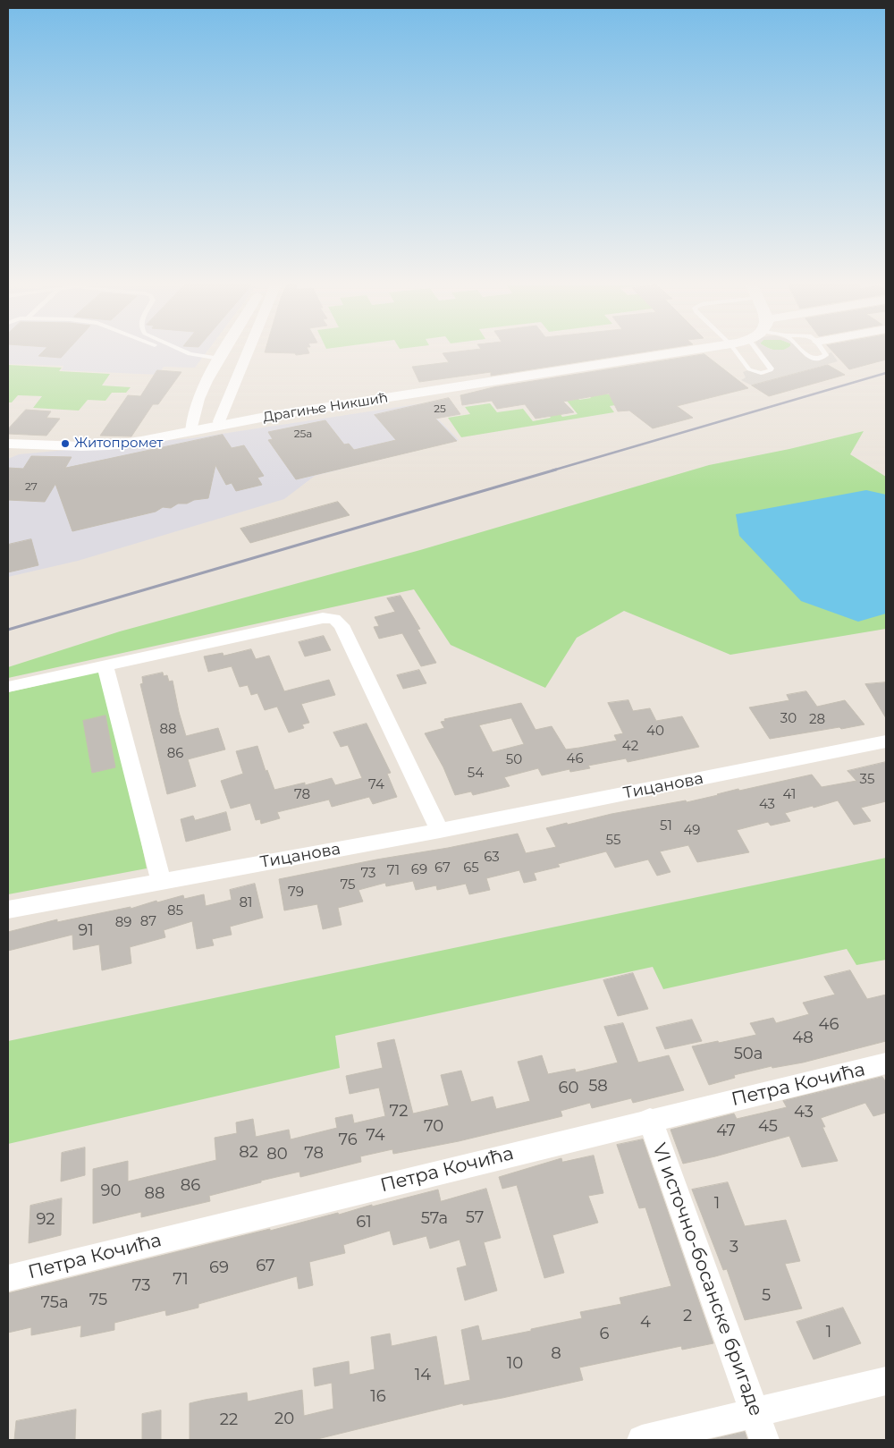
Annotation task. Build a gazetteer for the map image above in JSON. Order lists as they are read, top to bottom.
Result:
{
  "streets": {
    "street": [
      "Драгиње Никшић",
      "Тицанова",
      "Петра Кочића",
      "VI источно-босанске бригаде"
    ]
  },
  "crossings": [
    ["Петра Кочића", "VI источно-босанске бригаде"]
  ],
  "places": ["Житопромет"],
  "house_numbers": [
    "25",
    "25a",
    "27",
    "30",
    "28",
    "88",
    "40",
    "42",
    "86",
    "46",
    "50",
    "54",
    "35",
    "74",
    "78",
    "41",
    "43",
    "51",
    "49",
    "55",
    "63",
    "67",
    "65",
    "69",
    "71",
    "73",
    "75",
    "79",
    "81",
    "85",
    "87",
    "89",
    "91",
    "46",
    "48",
    "50a",
    "58",
    "60",
    "72",
    "43",
    "70",
    "45",
    "47",
    "74",
    "76",
    "82",
    "78",
    "80",
    "86",
    "90",
    "88",
    "1",
    "57",
    "57a",
    "92",
    "61",
    "3",
    "67",
    "69",
    "71",
    "73",
    "5",
    "75",
    "75a",
    "2",
    "4",
    "1",
    "6",
    "8",
    "10",
    "14",
    "16",
    "20",
    "22"
  ]
}
